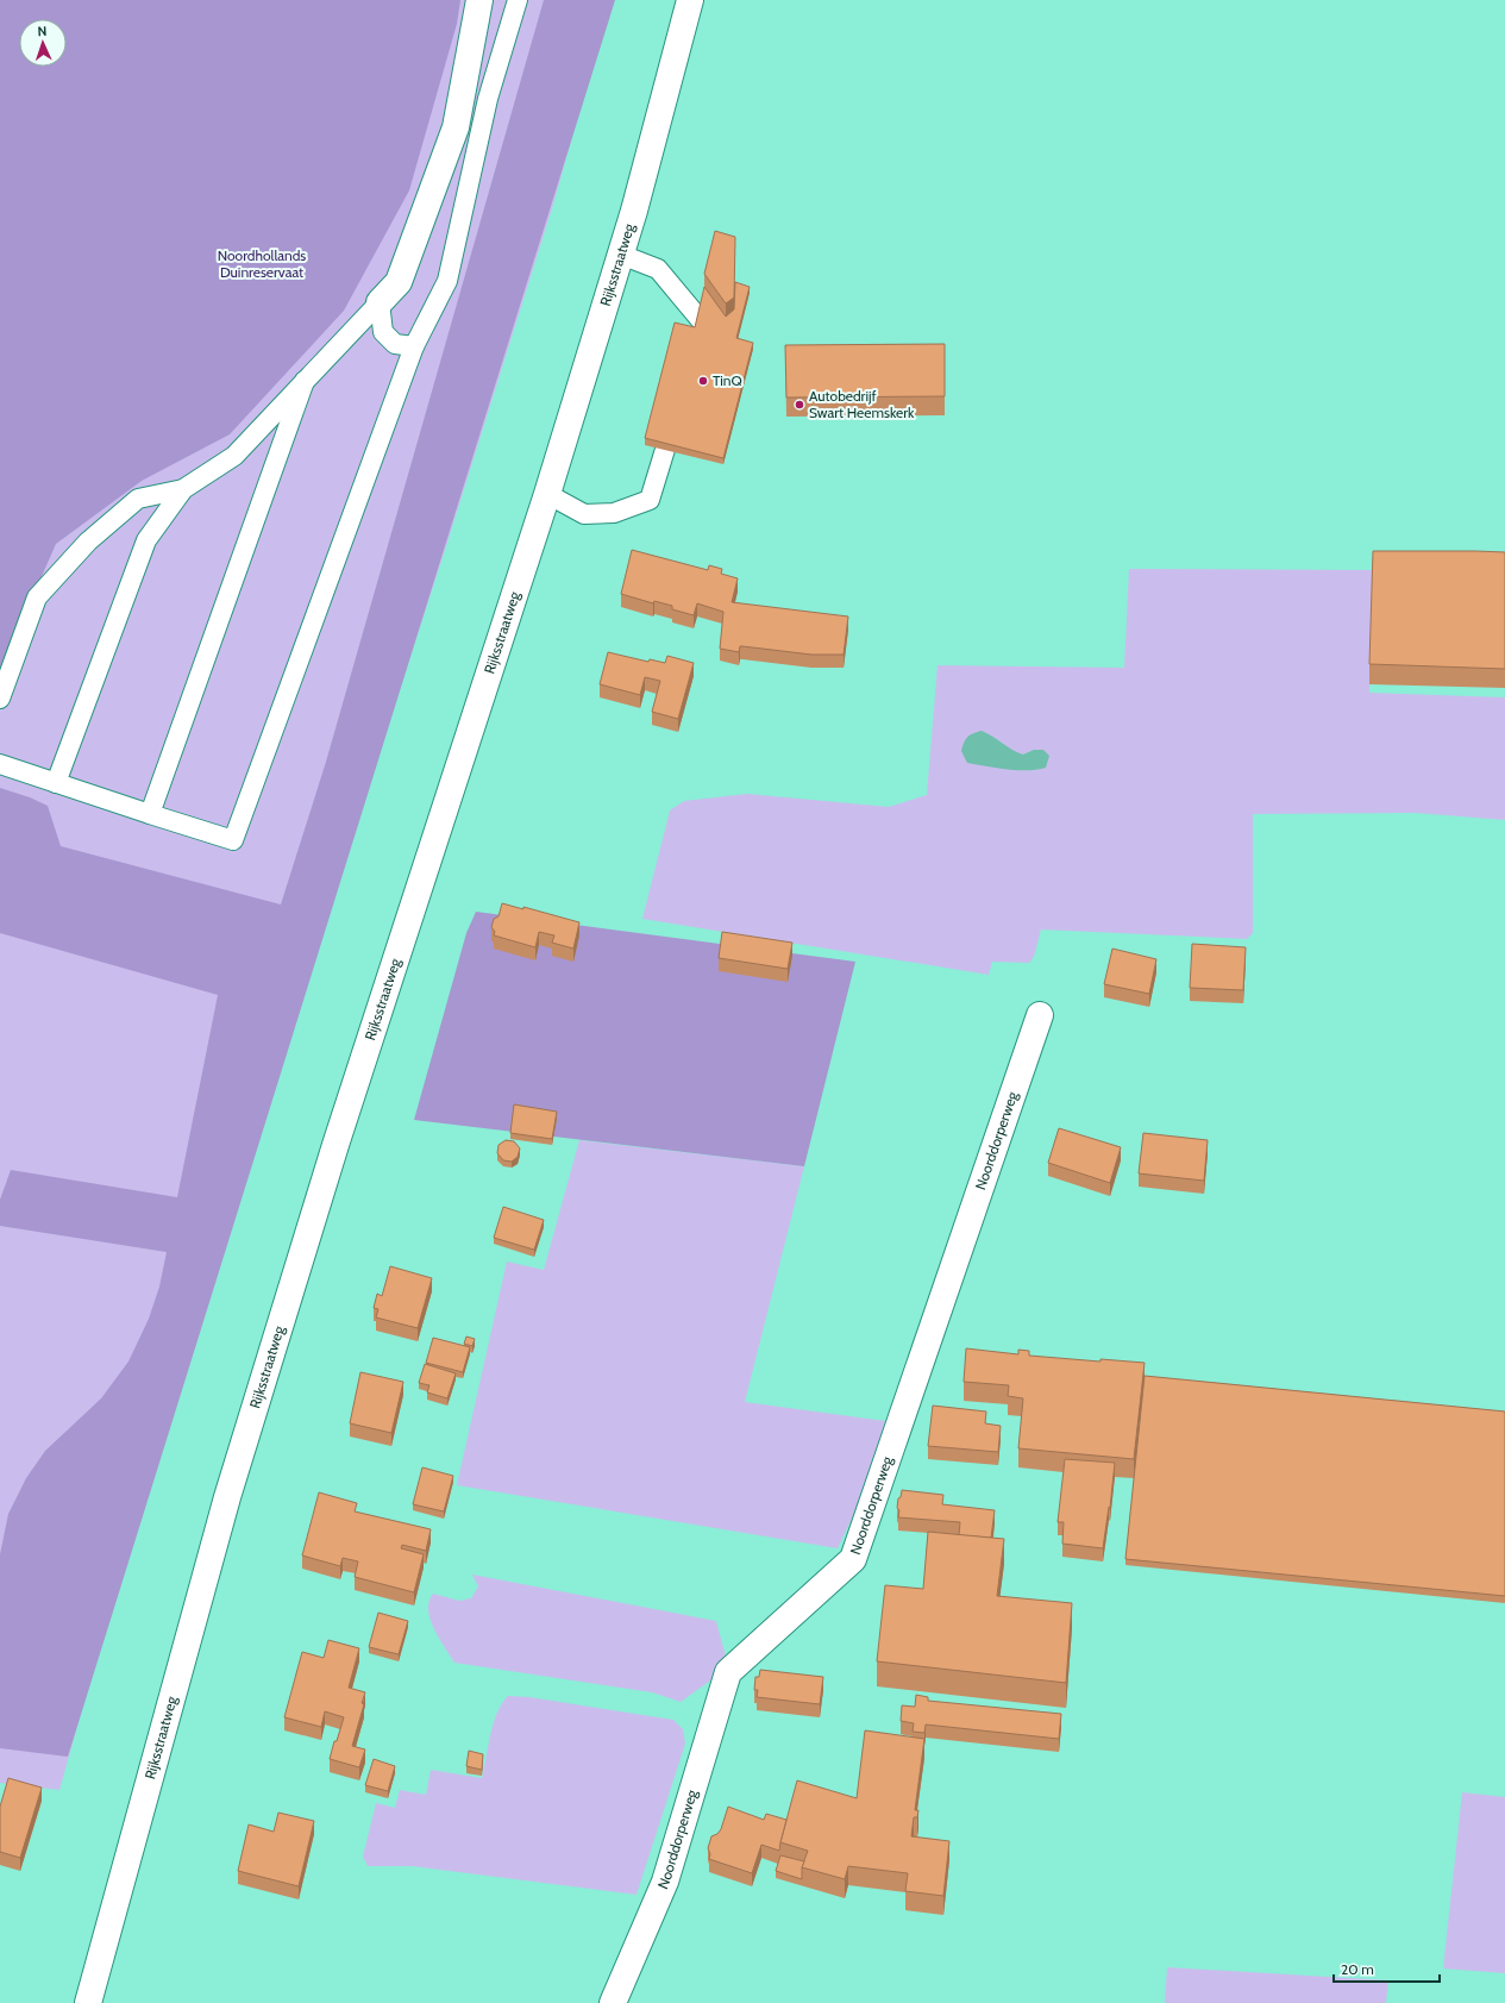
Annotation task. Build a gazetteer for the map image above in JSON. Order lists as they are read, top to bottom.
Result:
{
  "streets": {
    "main road": ["Rijksstraatweg", "Noorddorperweg"]
  },
  "parks": ["Noordhollands Duinreservaat"],
  "places": ["TinQ", "Autobedrijf Swart Heemskerk"],
  "scale_bar": "20 m",
  "north": "top"
}
